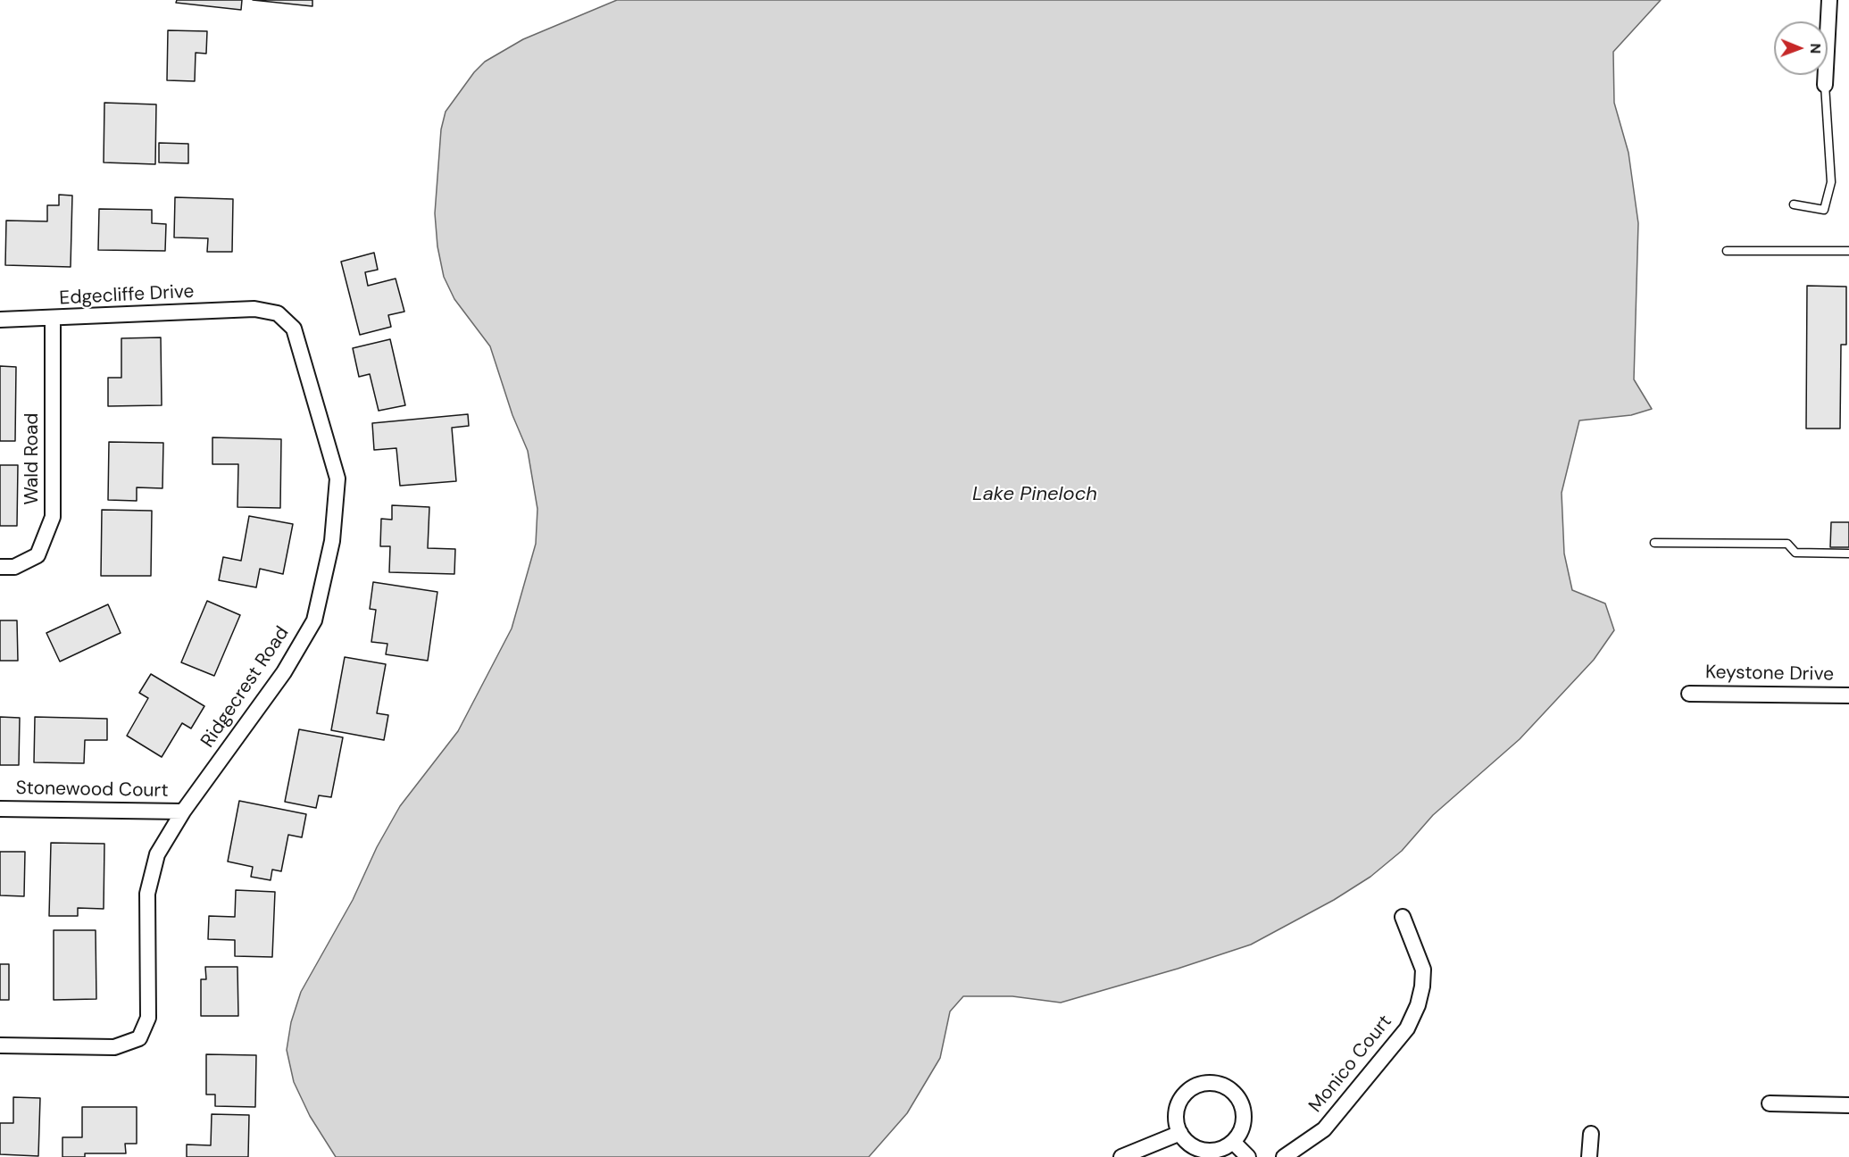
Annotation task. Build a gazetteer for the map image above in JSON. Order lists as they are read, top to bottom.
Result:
{
  "streets": {
    "street": [
      "Edgecliffe Drive",
      "Wald Road",
      "Keystone Drive",
      "Ridgecrest Road",
      "Stonewood Court",
      "Monico Court"
    ]
  },
  "crossings": [
    ["Edgecliffe Drive", "Wald Road"],
    ["Edgecliffe Drive", "Ridgecrest Road"],
    ["Ridgecrest Road", "Stonewood Court"]
  ],
  "water": ["Lake Pineloch"],
  "north": "right"
}
